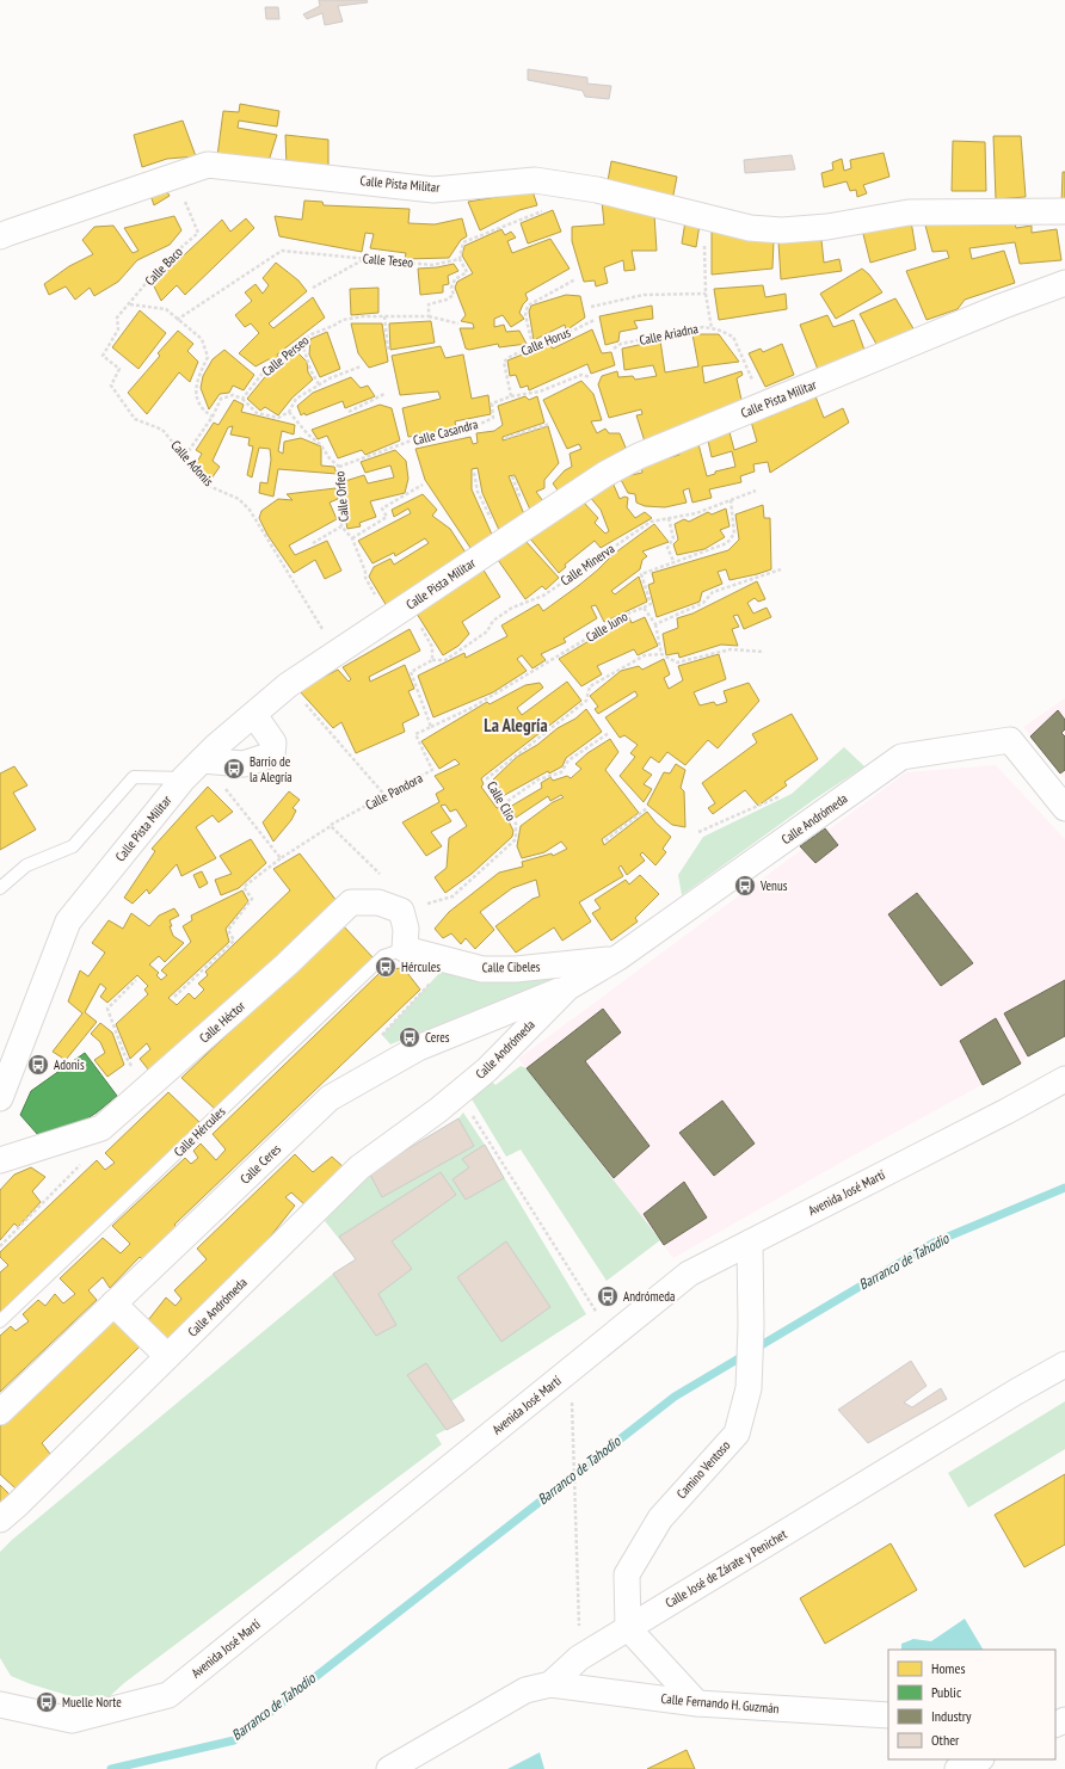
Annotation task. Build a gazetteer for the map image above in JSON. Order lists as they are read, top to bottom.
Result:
{
  "streets": {
    "street": [
      "Calle Pista Militar",
      "Calle Andrómeda",
      "Calle Cibeles",
      "Calle Héctor",
      "Calle Ceres",
      "Avenida José Martí",
      "Camino Ventoso",
      "Calle José de Zárate y Penichet",
      "Calle Fernando H. Guzmán"
    ],
    "lane": ["Calle Hércules"],
    "path": [
      "Calle Teseo",
      "Calle Baco",
      "Calle Ariadna",
      "Calle Horus",
      "Calle Perseo",
      "Calle Casandra",
      "Calle Adonis",
      "Calle Orfeo",
      "Calle Minerva",
      "Calle Juno",
      "Calle Pandora",
      "Calle Clio"
    ]
  },
  "crossings": [
    ["Calle Pista Militar", "Calle Baco"],
    ["Calle Pista Militar", "Calle Ariadna"],
    ["Calle Pista Militar", "Calle Adonis"],
    ["Calle Pista Militar", "Calle Orfeo"],
    ["Calle Baco", "Calle Adonis"],
    ["Calle Horus", "Calle Casandra"],
    ["Calle Casandra", "Calle Orfeo"],
    ["Calle Juno", "Calle Pandora"],
    ["Calle Clio", "Calle Héctor"],
    ["Calle Andrómeda", "Calle Cibeles"],
    ["Calle Andrómeda", "Calle Ceres"],
    ["Calle Cibeles", "Calle Hércules"],
    ["Avenida José Martí", "Camino Ventoso"],
    ["Camino Ventoso", "Calle José de Zárate y Penichet"],
    ["Calle José de Zárate y Penichet", "Calle Fernando H. Guzmán"]
  ],
  "districts": ["La Alegría"],
  "water": ["Barranco de Tahodio"],
  "places": {
    "bus stop": [
      "Barrio de la Alegría",
      "Venus",
      "Hércules",
      "Ceres",
      "Adonis",
      "Andrómeda",
      "Muelle Norte"
    ]
  },
  "legend": [
    "Homes",
    "Public",
    "Industry",
    "Other"
  ]
}
